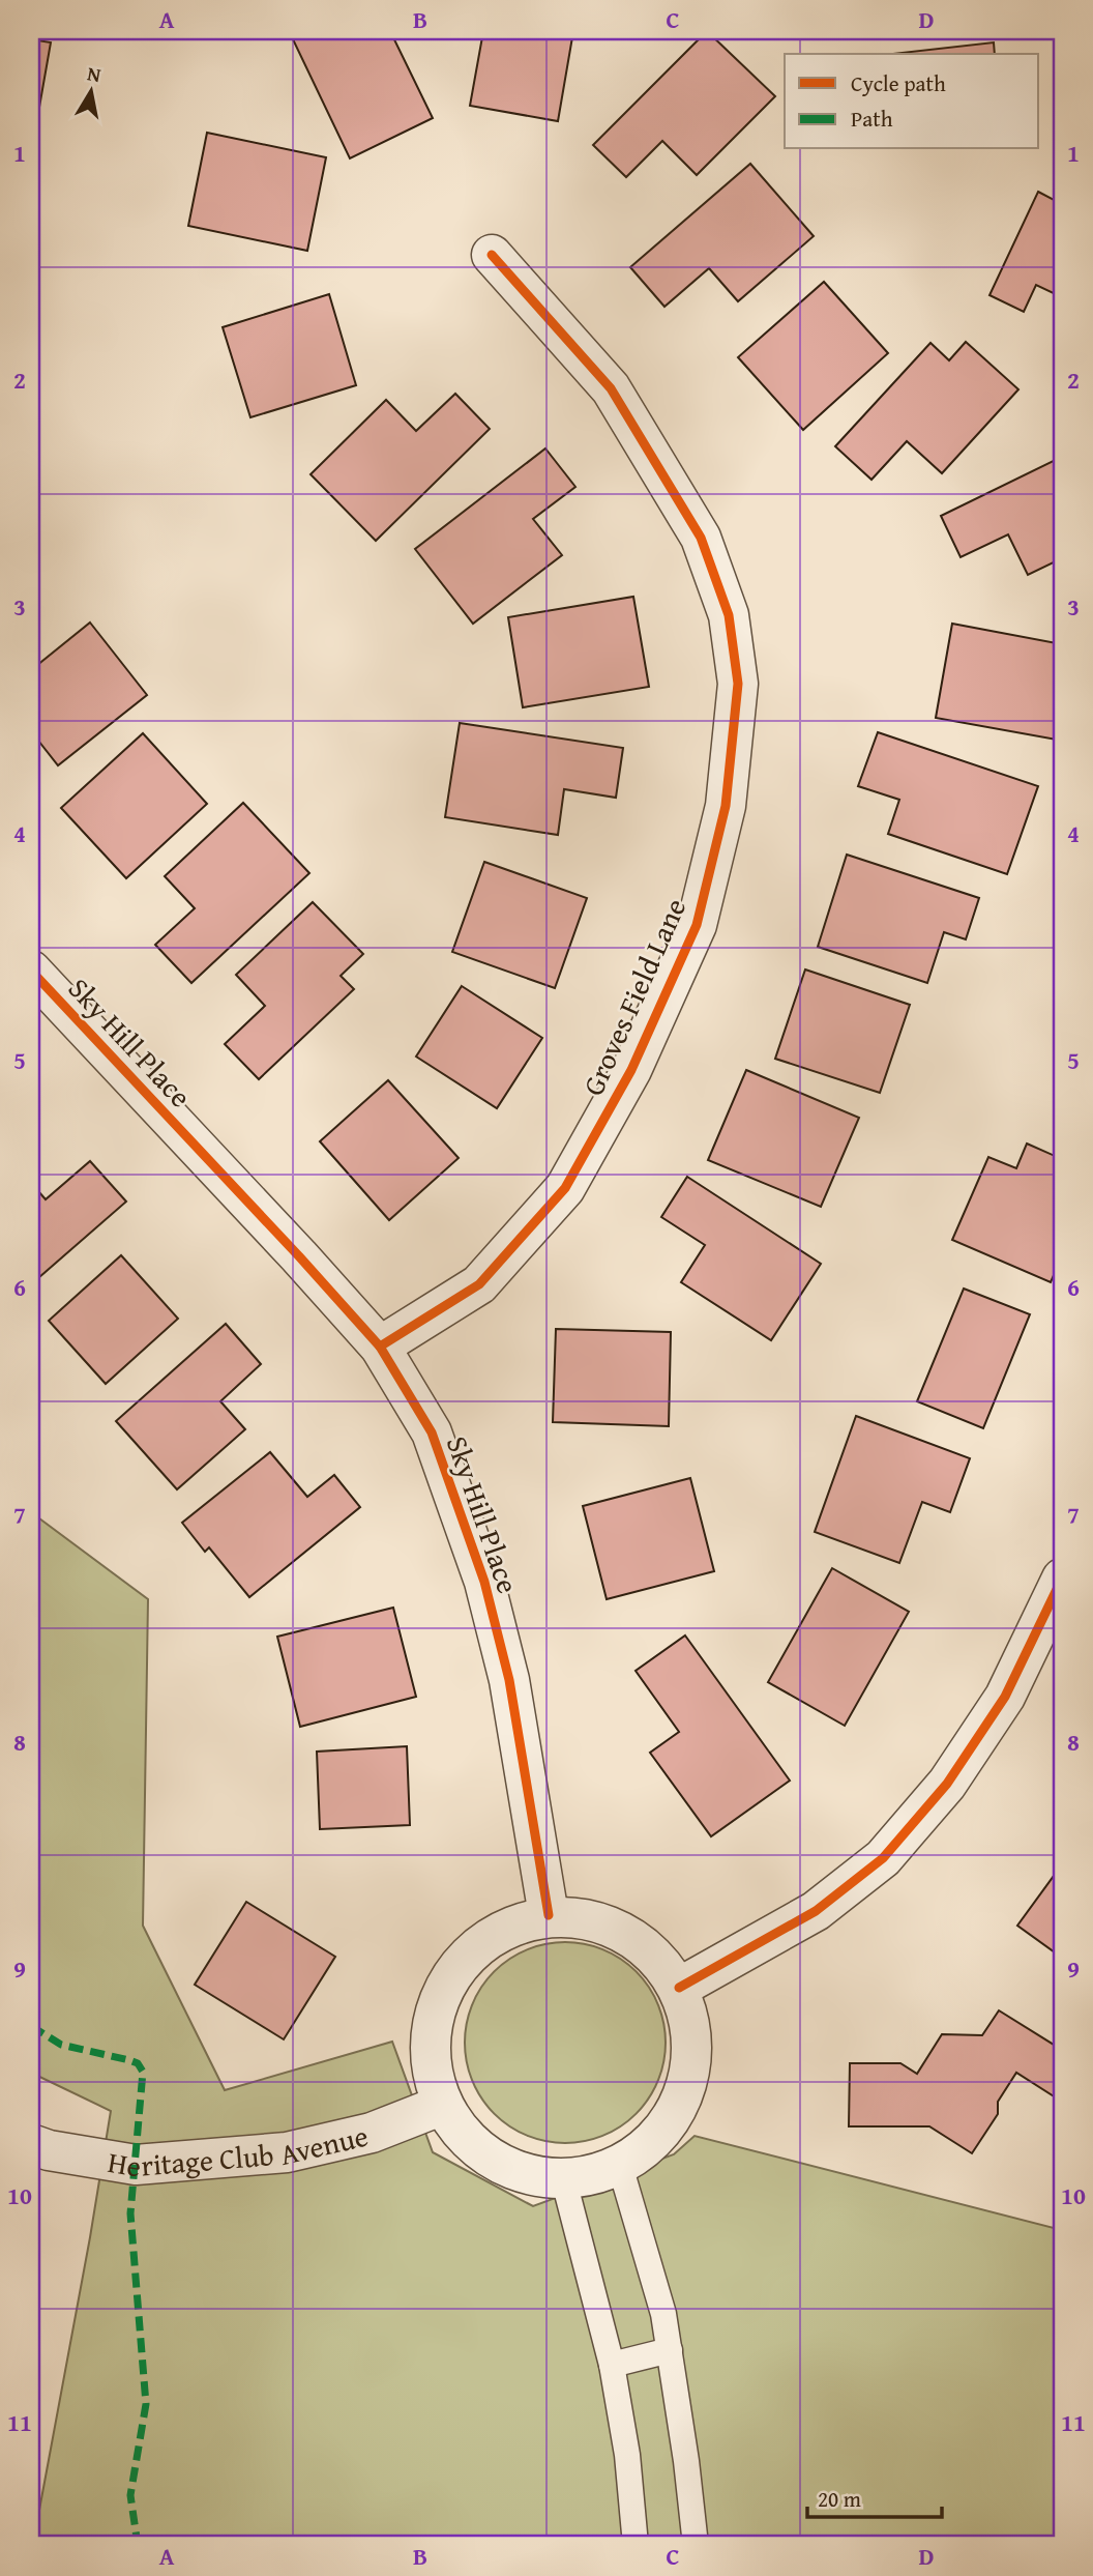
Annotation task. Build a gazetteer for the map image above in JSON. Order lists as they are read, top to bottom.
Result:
{
  "streets": {
    "street": ["Groves Field Lane", "Sky Hill Place", "Heritage Club Avenue"]
  },
  "crossings": [
    ["Groves Field Lane", "Sky Hill Place"]
  ],
  "legend": ["Cycle path", "Path"],
  "scale_bar": "20 m",
  "north": "top",
  "grid": {
    "columns": [
      "A",
      "B",
      "C",
      "D"
    ],
    "rows": [
      "1",
      "2",
      "3",
      "4",
      "5",
      "6",
      "7",
      "8",
      "9",
      "10",
      "11"
    ]
  }
}
